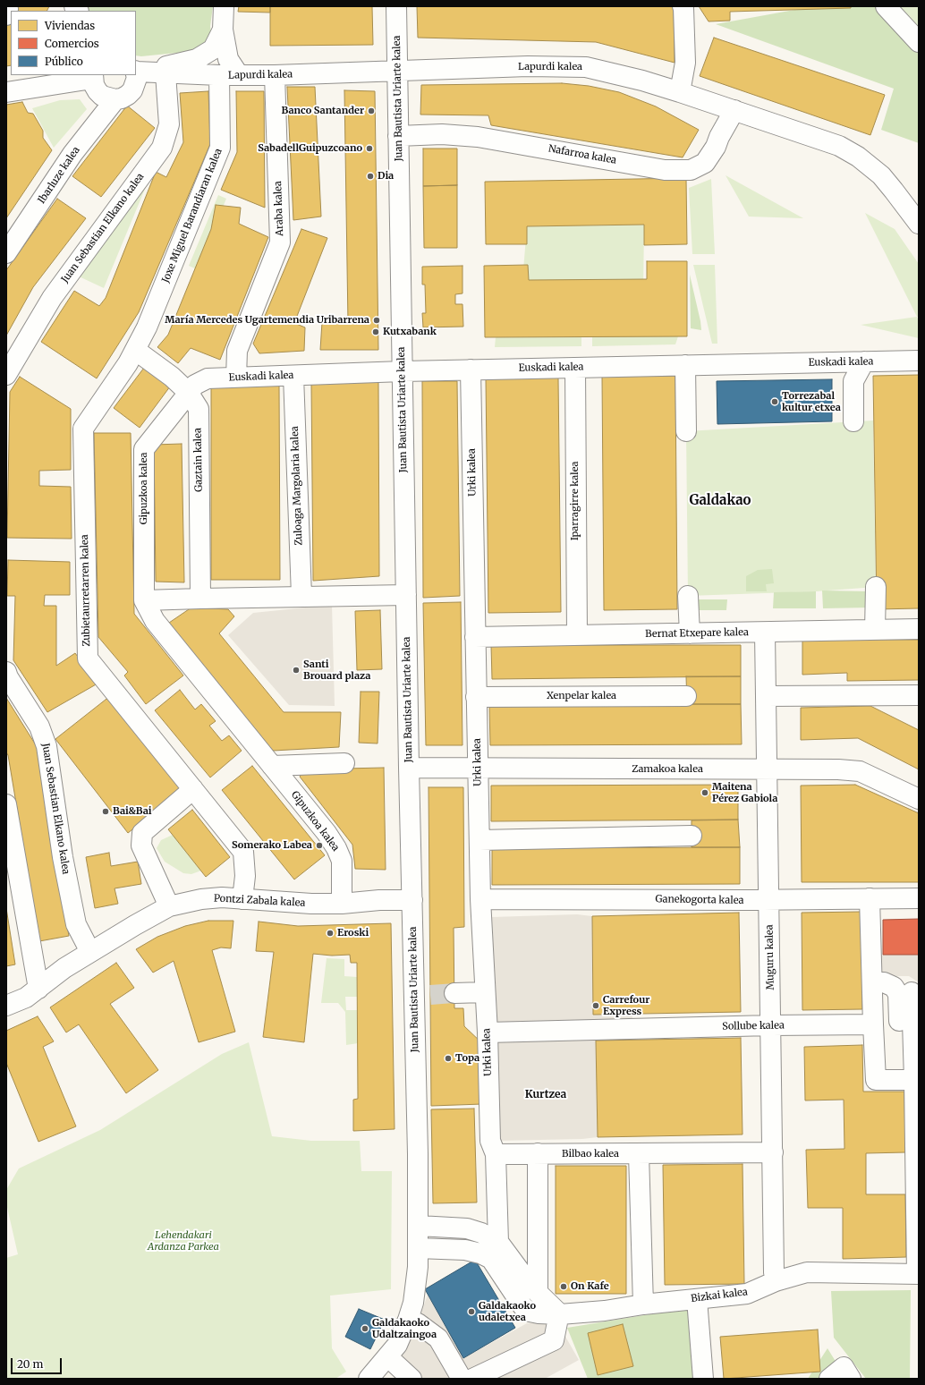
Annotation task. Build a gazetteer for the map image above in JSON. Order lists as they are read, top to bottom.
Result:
{
  "streets": {
    "street": [
      "Lapurdi kalea",
      "Juan Bautista Uriarte kalea",
      "Nafarroa kalea",
      "Ibarluze kalea",
      "Araba kalea",
      "Joxe Miguel Barandiaran kalea",
      "Juan Sebastian Elkano kalea",
      "Euskadi kalea",
      "Gaztain kalea",
      "Urki kalea",
      "Zuloaga Margolaria kalea",
      "Gipuzkoa kalea",
      "Iparragirre kalea",
      "Zubietaurretarren kalea",
      "Bernat Etxepare kalea",
      "Xenpelar kalea",
      "Zamakoa kalea",
      "Ganekogorta kalea",
      "Pontzi Zabala kalea",
      "Muguru kalea",
      "Sollube kalea",
      "Bilbao kalea",
      "Bizkai kalea"
    ]
  },
  "crossings": [
    ["Lapurdi kalea", "Juan Bautista Uriarte kalea"],
    ["Lapurdi kalea", "Nafarroa kalea"],
    ["Lapurdi kalea", "Araba kalea"],
    ["Lapurdi kalea", "Joxe Miguel Barandiaran kalea"],
    ["Lapurdi kalea", "Juan Sebastian Elkano kalea"],
    ["Juan Bautista Uriarte kalea", "Nafarroa kalea"],
    ["Juan Bautista Uriarte kalea", "Euskadi kalea"],
    ["Juan Bautista Uriarte kalea", "Zamakoa kalea"],
    ["Juan Bautista Uriarte kalea", "Pontzi Zabala kalea"],
    ["Juan Bautista Uriarte kalea", "Bizkai kalea"],
    ["Araba kalea", "Euskadi kalea"],
    ["Joxe Miguel Barandiaran kalea", "Gaztain kalea"],
    ["Joxe Miguel Barandiaran kalea", "Zubietaurretarren kalea"],
    ["Juan Sebastian Elkano kalea", "Pontzi Zabala kalea"],
    ["Euskadi kalea", "Gaztain kalea"],
    ["Euskadi kalea", "Urki kalea"],
    ["Euskadi kalea", "Zuloaga Margolaria kalea"],
    ["Euskadi kalea", "Gipuzkoa kalea"],
    ["Euskadi kalea", "Iparragirre kalea"],
    ["Gaztain kalea", "Gipuzkoa kalea"],
    ["Gaztain kalea", "Zubietaurretarren kalea"],
    ["Urki kalea", "Bernat Etxepare kalea"],
    ["Urki kalea", "Xenpelar kalea"],
    ["Urki kalea", "Zamakoa kalea"],
    ["Urki kalea", "Ganekogorta kalea"],
    ["Urki kalea", "Sollube kalea"],
    ["Urki kalea", "Bilbao kalea"],
    ["Gipuzkoa kalea", "Pontzi Zabala kalea"],
    ["Iparragirre kalea", "Bernat Etxepare kalea"],
    ["Zubietaurretarren kalea", "Pontzi Zabala kalea"],
    ["Bernat Etxepare kalea", "Muguru kalea"],
    ["Zamakoa kalea", "Muguru kalea"],
    ["Ganekogorta kalea", "Muguru kalea"],
    ["Muguru kalea", "Sollube kalea"],
    ["Muguru kalea", "Bilbao kalea"],
    ["Muguru kalea", "Bizkai kalea"]
  ],
  "districts": ["Galdakao", "Kurtzea"],
  "parks": ["Lehendakari Ardanza Parkea"],
  "places": [
    "Banco Santander",
    "SabadellGuipuzcoano",
    "Dia",
    "María Mercedes Ugartemendia Uribarrena",
    "Kutxabank",
    "Torrezabal kultur etxea",
    "Santi Brouard plaza",
    "Maitena Pérez Gabiola",
    "Bai&Bai",
    "Somerako Labea",
    "Eroski",
    "Carrefour Express",
    "Topa",
    "On Kafe",
    "Galdakaoko udaletxea",
    "Galdakaoko Udaltzaingoa"
  ],
  "legend": ["Viviendas", "Comercios", "Público"],
  "scale_bar": "20 m"
}
